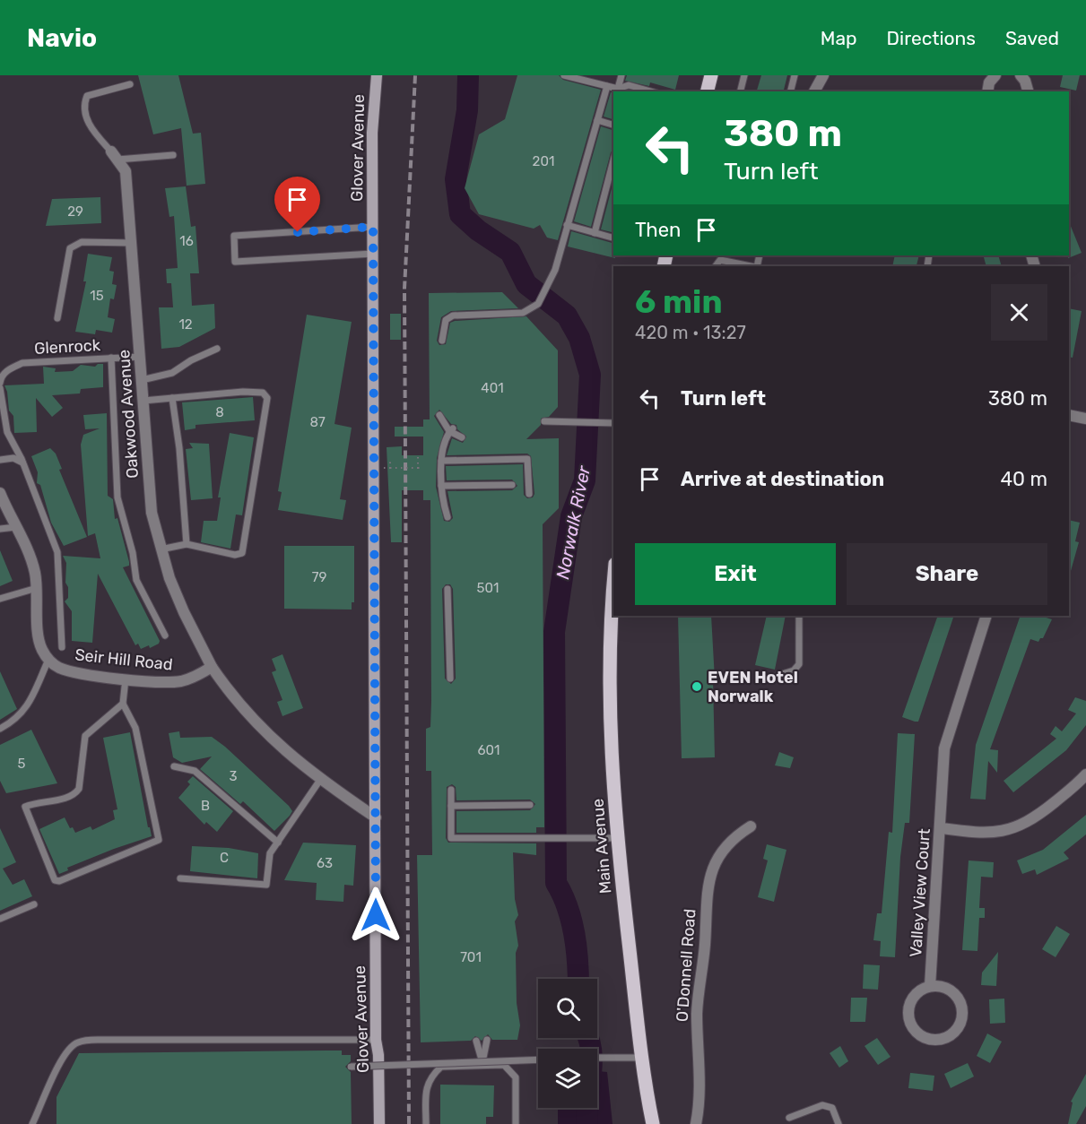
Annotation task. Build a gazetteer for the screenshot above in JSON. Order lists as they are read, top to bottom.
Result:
{
  "streets": {
    "main road": ["Main Avenue"],
    "street": [
      "Glover Avenue",
      "Oakwood Avenue",
      "Seir Hill Road",
      "Valley View Court",
      "O'Donnell Road"
    ],
    "lane": ["Glenrock"]
  },
  "crossings": [
    ["Glenrock", "Oakwood Avenue"],
    ["Oakwood Avenue", "Seir Hill Road"]
  ],
  "water": ["Norwalk River"],
  "places": ["EVEN Hotel Norwalk"],
  "house_numbers": [
    "201",
    "29",
    "16",
    "15",
    "12",
    "401",
    "8",
    "87",
    "79",
    "501",
    "601",
    "5",
    "3",
    "B",
    "C",
    "63",
    "701"
  ],
  "page": {
    "header": "Navio",
    "nav": ["Map", "Directions", "Saved"],
    "turn": ["380 m", "Turn left"],
    "then": "Then",
    "heading": ["6 min", "420 m · 13:27"],
    "list": [
      {
        "name": "Turn left",
        "value": "380 m"
      },
      {
        "name": "Arrive at destination",
        "value": "40 m"
      }
    ],
    "buttons": ["Exit", "Share"]
  }
}
